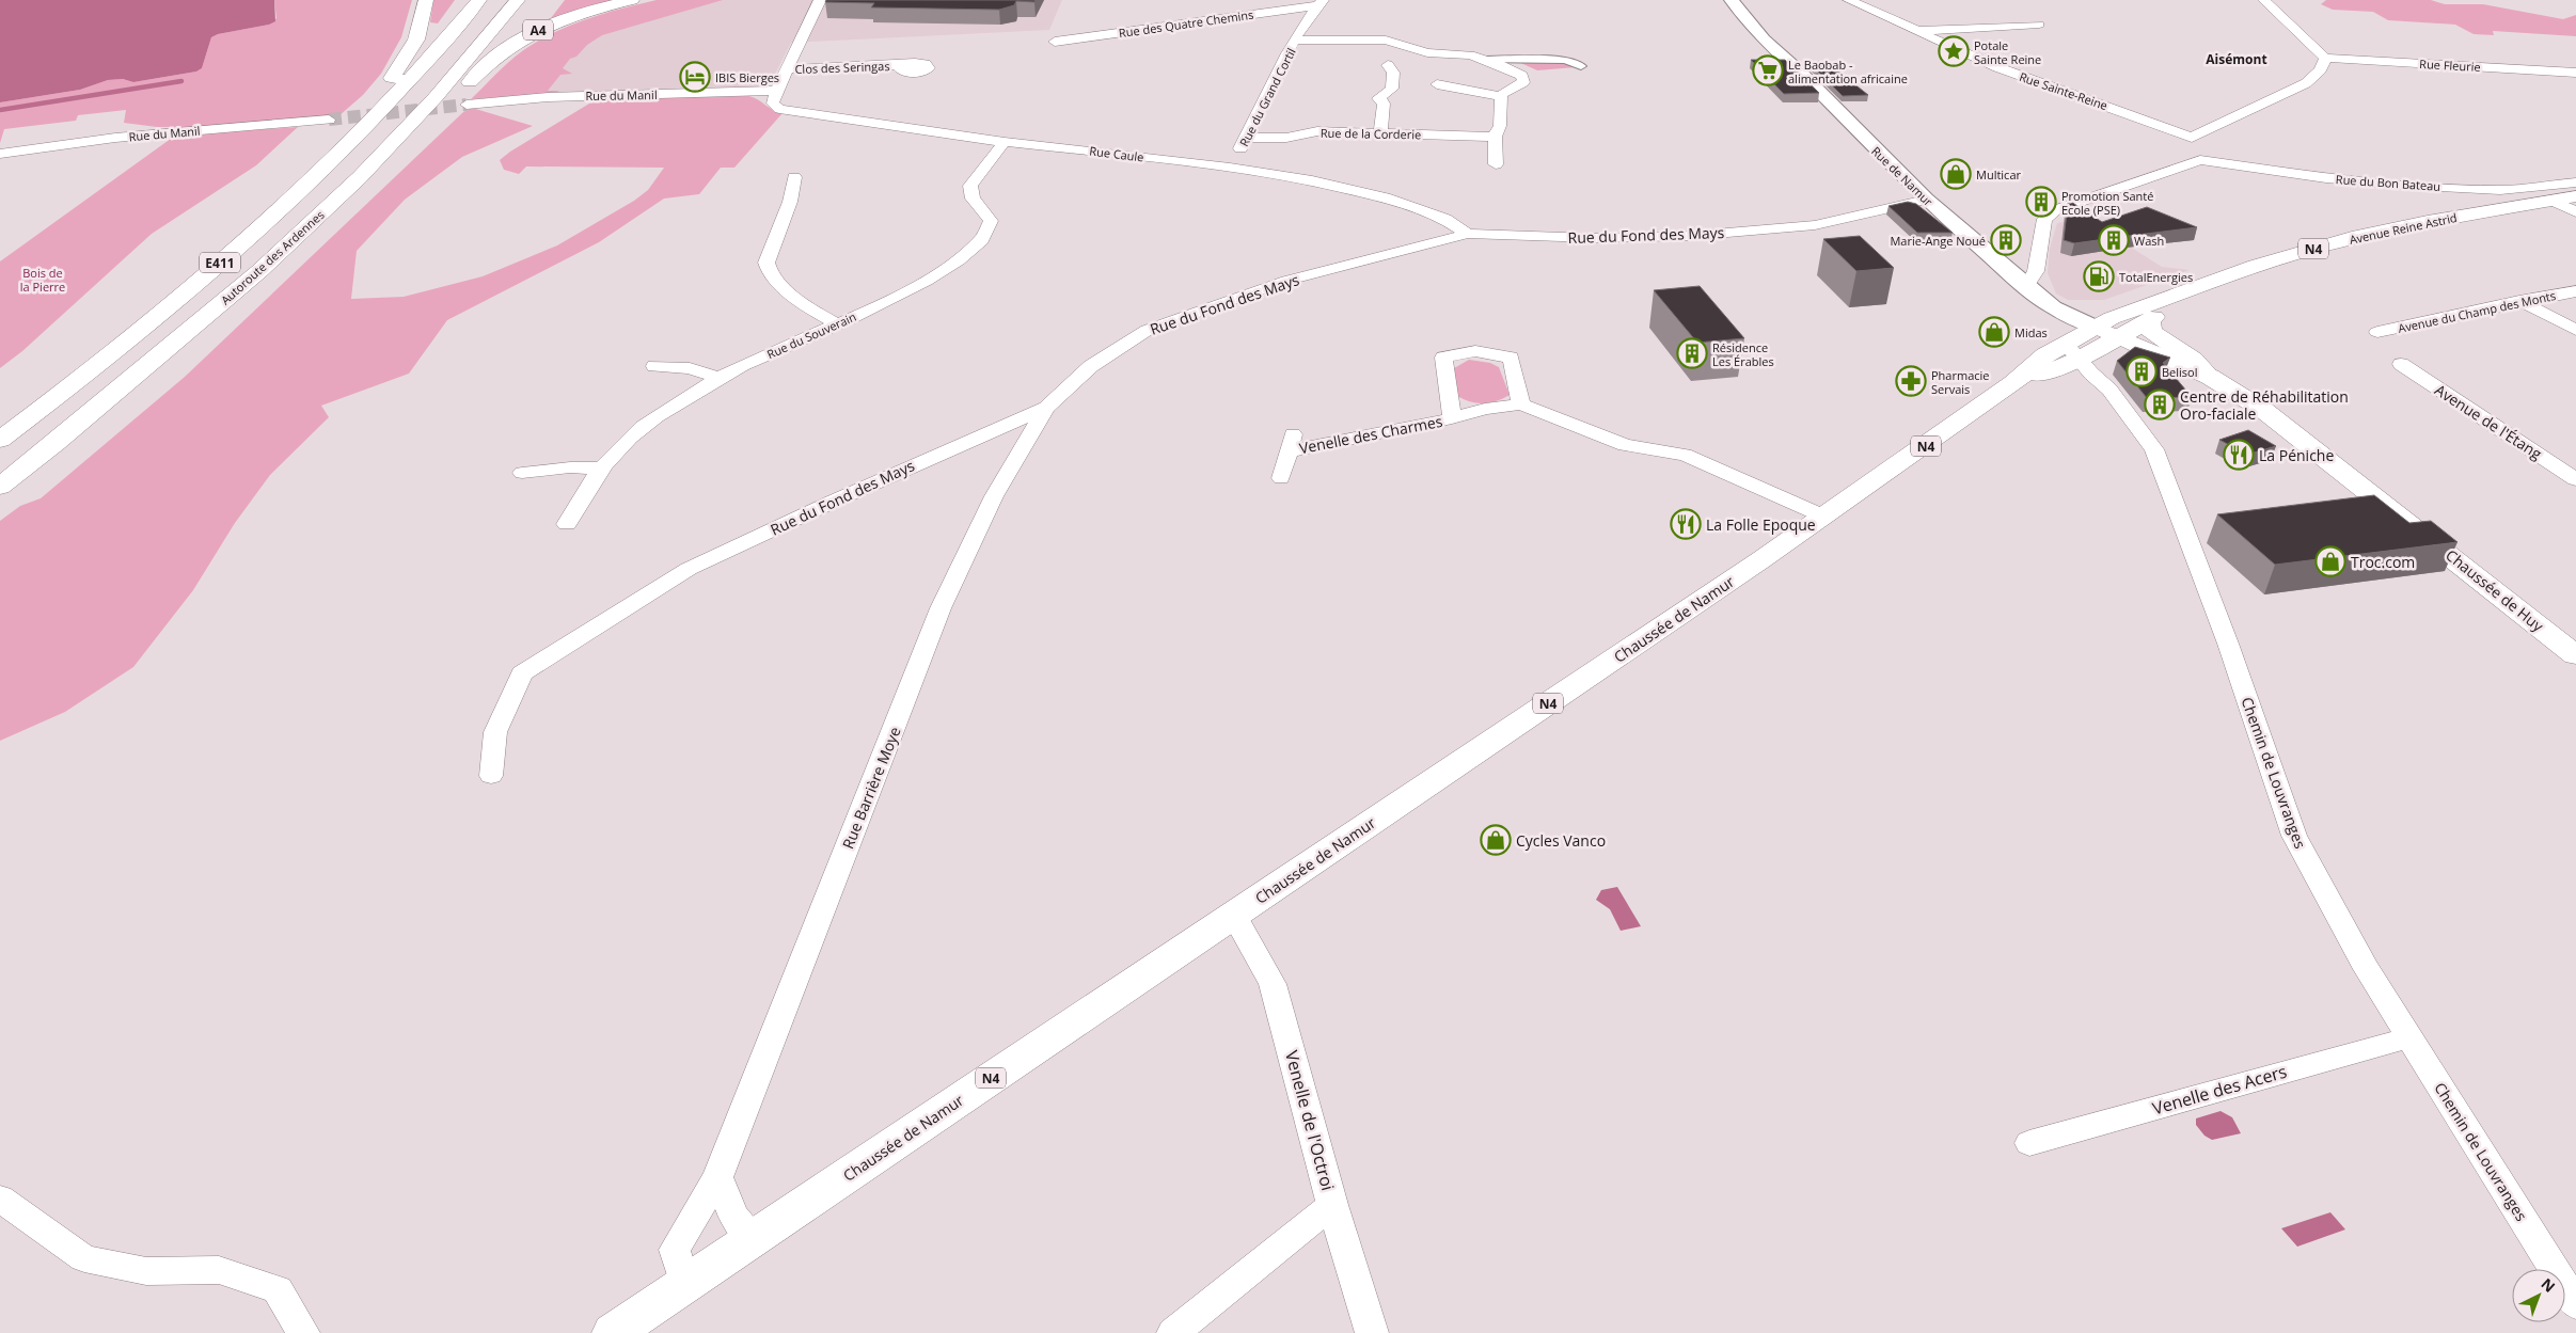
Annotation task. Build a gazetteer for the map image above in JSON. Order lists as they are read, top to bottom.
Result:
{
  "streets": {
    "main road": [
      "A4",
      "Avenue Reine Astrid",
      "N4",
      "Autoroute des Ardennes",
      "E411",
      "Chaussée de Huy",
      "Chaussée de Namur"
    ],
    "street": [
      "Rue des Quatre Chemins",
      "Rue Fleurie",
      "Clos des Seringas",
      "Rue Sainte-Reine",
      "Rue du Manil",
      "Rue du Grand Cortil",
      "Rue de la Corderie",
      "Rue Caule",
      "Rue de Namur",
      "Rue du Bon Bateau",
      "Rue du Fond des Mays",
      "Avenue du Champ des Monts",
      "Rue du Souverain",
      "Avenue de l'Étang",
      "Venelle des Charmes",
      "Chemin de Louvranges",
      "Rue Barrière Moye",
      "Venelle des Acers",
      "Venelle de l'Octroi"
    ]
  },
  "crossings": [
    ["Rue des Quatre Chemins", "Rue du Grand Cortil"],
    ["A4", "Autoroute des Ardennes"],
    ["Rue du Manil", "Rue Caule"],
    ["Rue du Grand Cortil", "Rue de la Corderie"],
    ["Rue du Grand Cortil", "Rue Caule"],
    ["Rue Caule", "Rue du Fond des Mays"],
    ["Rue Caule", "Rue du Souverain"],
    ["Rue de Namur", "Avenue Reine Astrid"],
    ["Rue de Namur", "Rue du Fond des Mays"],
    ["Rue de Namur", "Chaussée de Huy"],
    ["Rue de Namur", "Chaussée de Namur"],
    ["Avenue Reine Astrid", "Chaussée de Huy"],
    ["Avenue Reine Astrid", "Chaussée de Namur"],
    ["Rue du Fond des Mays", "Rue Barrière Moye"],
    ["Venelle des Charmes", "Chaussée de Namur"],
    ["Chaussée de Huy", "Chaussée de Namur"],
    ["Chaussée de Namur", "Chemin de Louvranges"],
    ["Chaussée de Namur", "Rue Barrière Moye"],
    ["Chaussée de Namur", "Venelle de l'Octroi"],
    ["Chemin de Louvranges", "Venelle des Acers"]
  ],
  "districts": ["Aisémont"],
  "parks": ["Bois de la Pierre"],
  "places": {
    "place": ["Potale Sainte Reine"],
    "supermarket": ["Le Baobab - alimentation africaine"],
    "hotel": ["IBIS Bierges"],
    "shop": [
      "Multicar",
      "Midas",
      "Troc.com",
      "Cycles Vanco"
    ],
    "building": [
      "Promotion Santé Ecole (PSE)",
      "Marie-Ange Noué",
      "Wash",
      "Résidence Les Érables",
      "Belisol",
      "Centre de Réhabilitation Oro-faciale"
    ],
    "fuel station": ["TotalEnergies"],
    "pharmacy": ["Pharmacie Servais"],
    "restaurant": ["La Péniche", "La Folle Epoque"]
  },
  "north": "top right"
}
